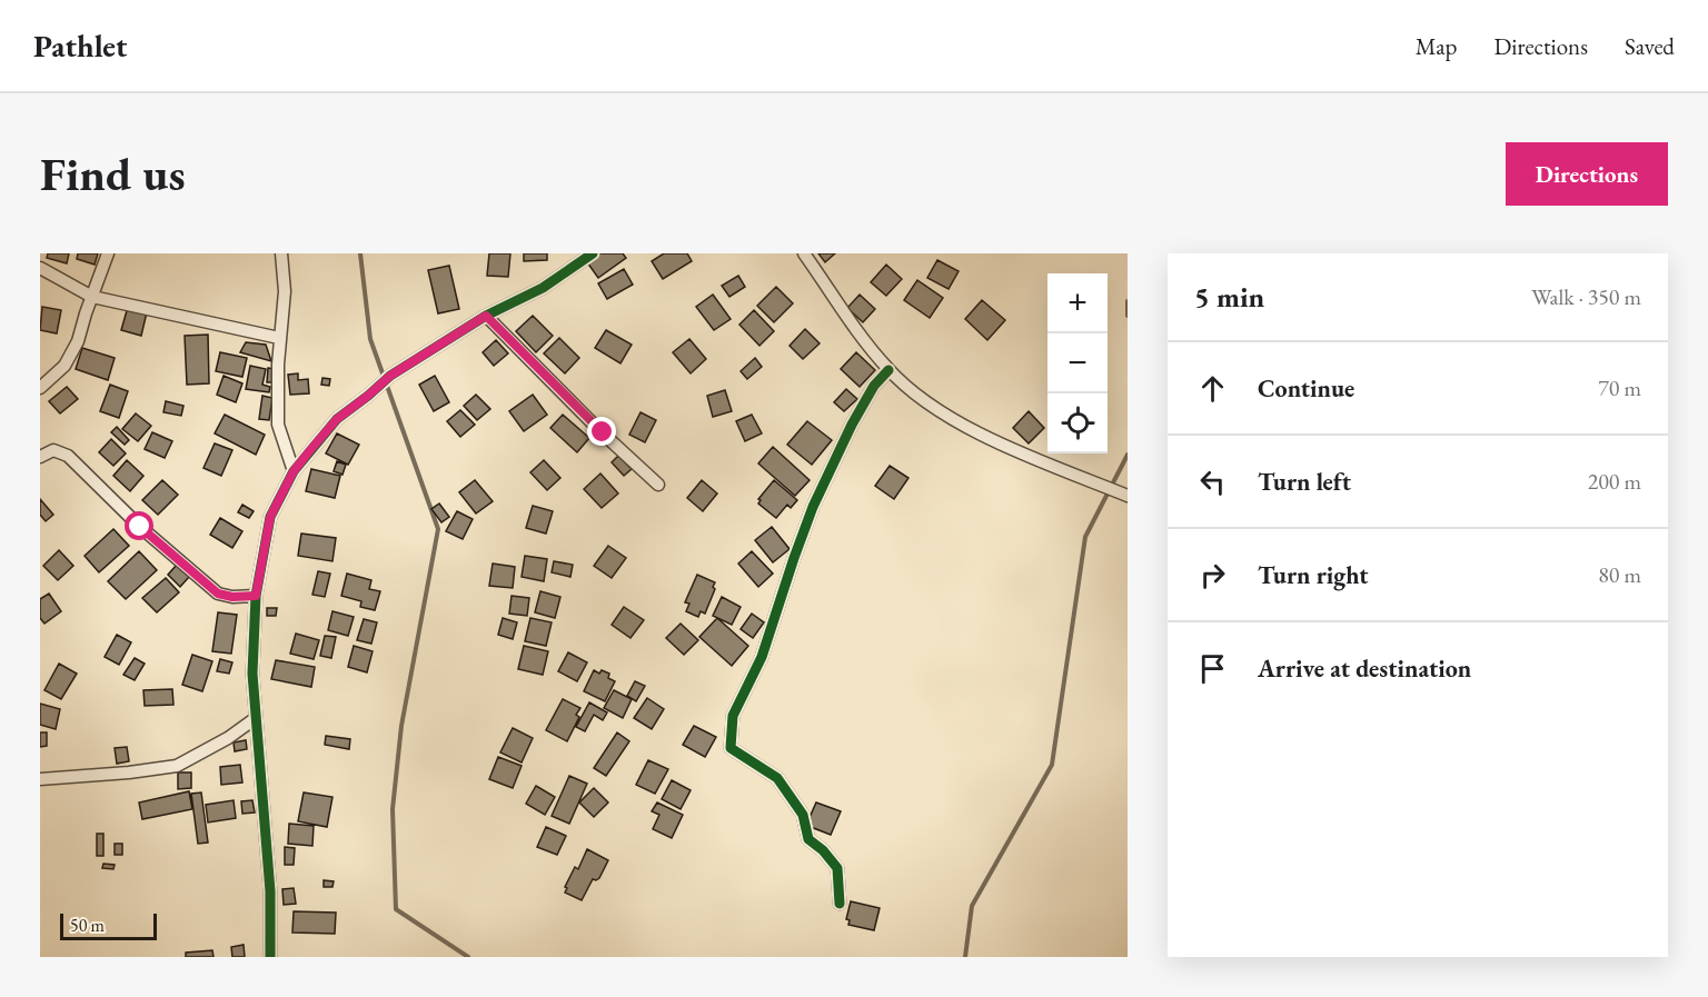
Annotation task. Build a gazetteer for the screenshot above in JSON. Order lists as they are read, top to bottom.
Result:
{
  "scale_bar": "50 m",
  "page": {
    "header": "Pathlet",
    "nav": ["Map", "Directions", "Saved"],
    "buttons": "Directions",
    "title": "Find us",
    "heading": ["5 min", "Walk · 350 m"],
    "map_buttons": ["+", "−"],
    "list": [
      ["Continue", "70 m"],
      ["Turn left", "200 m"],
      ["Turn right", "80 m"],
      "Arrive at destination"
    ],
    "scale": "50 m"
  }
}
